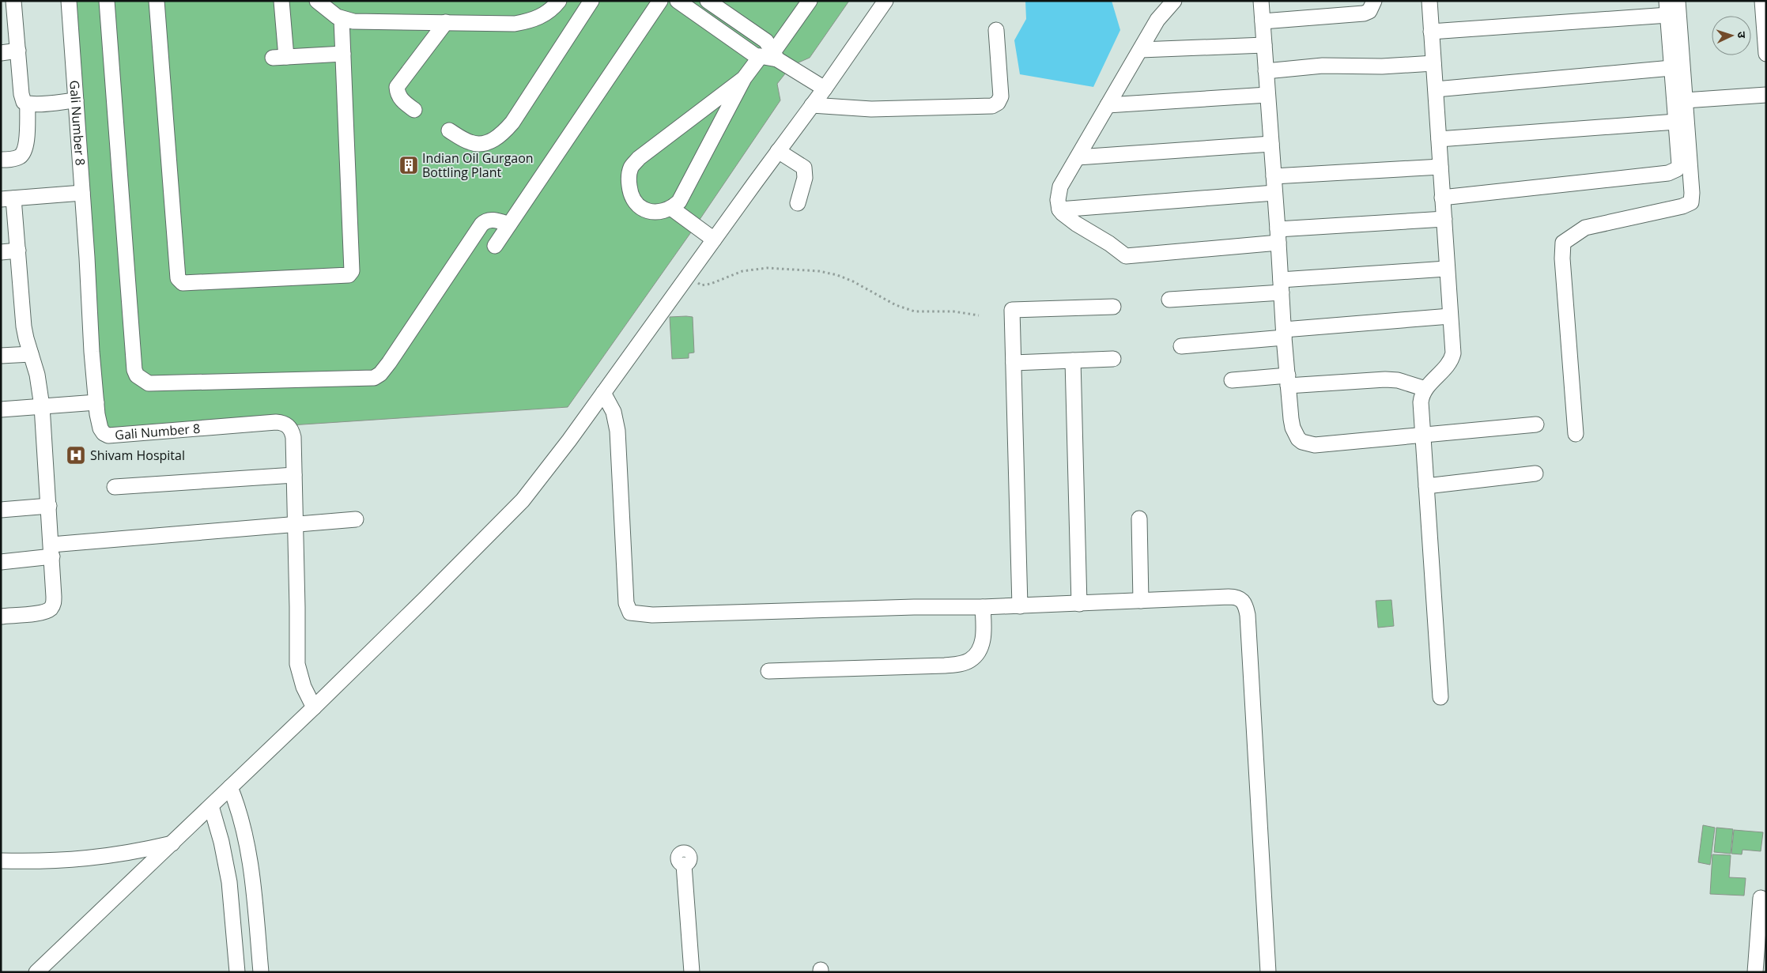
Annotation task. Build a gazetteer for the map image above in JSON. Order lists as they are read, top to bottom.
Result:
{
  "streets": {
    "street": ["Gali Number 8"]
  },
  "places": {
    "building": ["Indian Oil Gurgaon Bottling Plant"],
    "hospital": ["Shivam Hospital"]
  },
  "north": "right"
}
